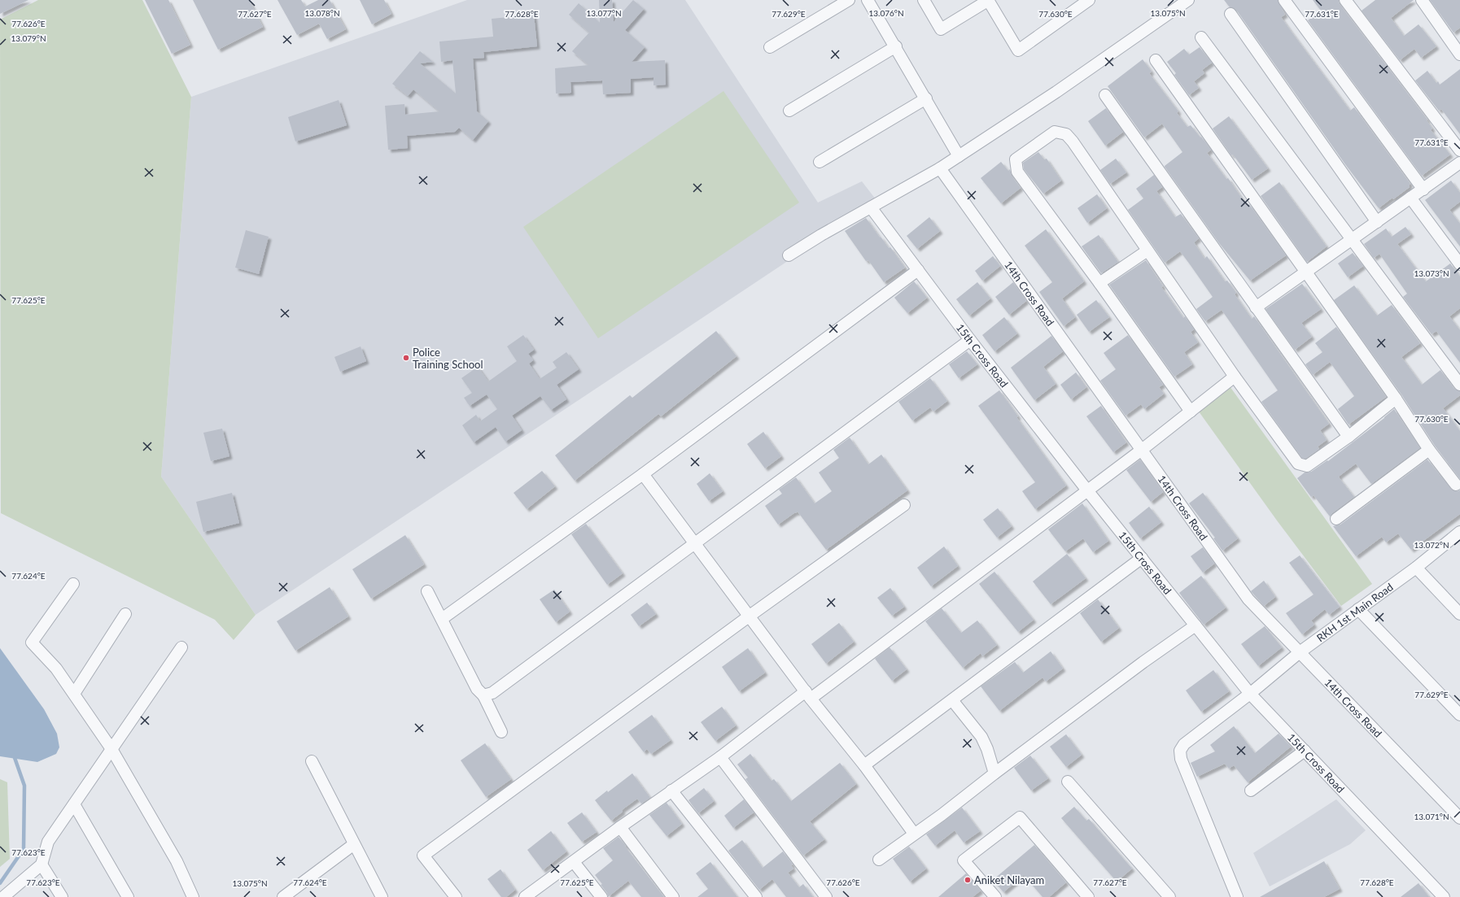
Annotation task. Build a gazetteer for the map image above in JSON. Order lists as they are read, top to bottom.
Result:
{
  "streets": {
    "street": ["14th Cross Road", "15th Cross Road", "RKH 1st Main Road"]
  },
  "crossings": [
    ["14th Cross Road", "RKH 1st Main Road"],
    ["15th Cross Road", "RKH 1st Main Road"]
  ],
  "places": ["Police Training School", "Aniket Nilayam"],
  "coordinates": [
    "13.077°N",
    "13.078°N",
    "13.076°N",
    "13.075°N",
    "77.628°E",
    "77.631°E",
    "77.627°E",
    "77.629°E",
    "77.630°E",
    "77.626°E",
    "13.079°N",
    "13.073°N",
    "77.625°E",
    "13.072°N",
    "77.624°E",
    "13.071°N",
    "77.623°E"
  ]
}
